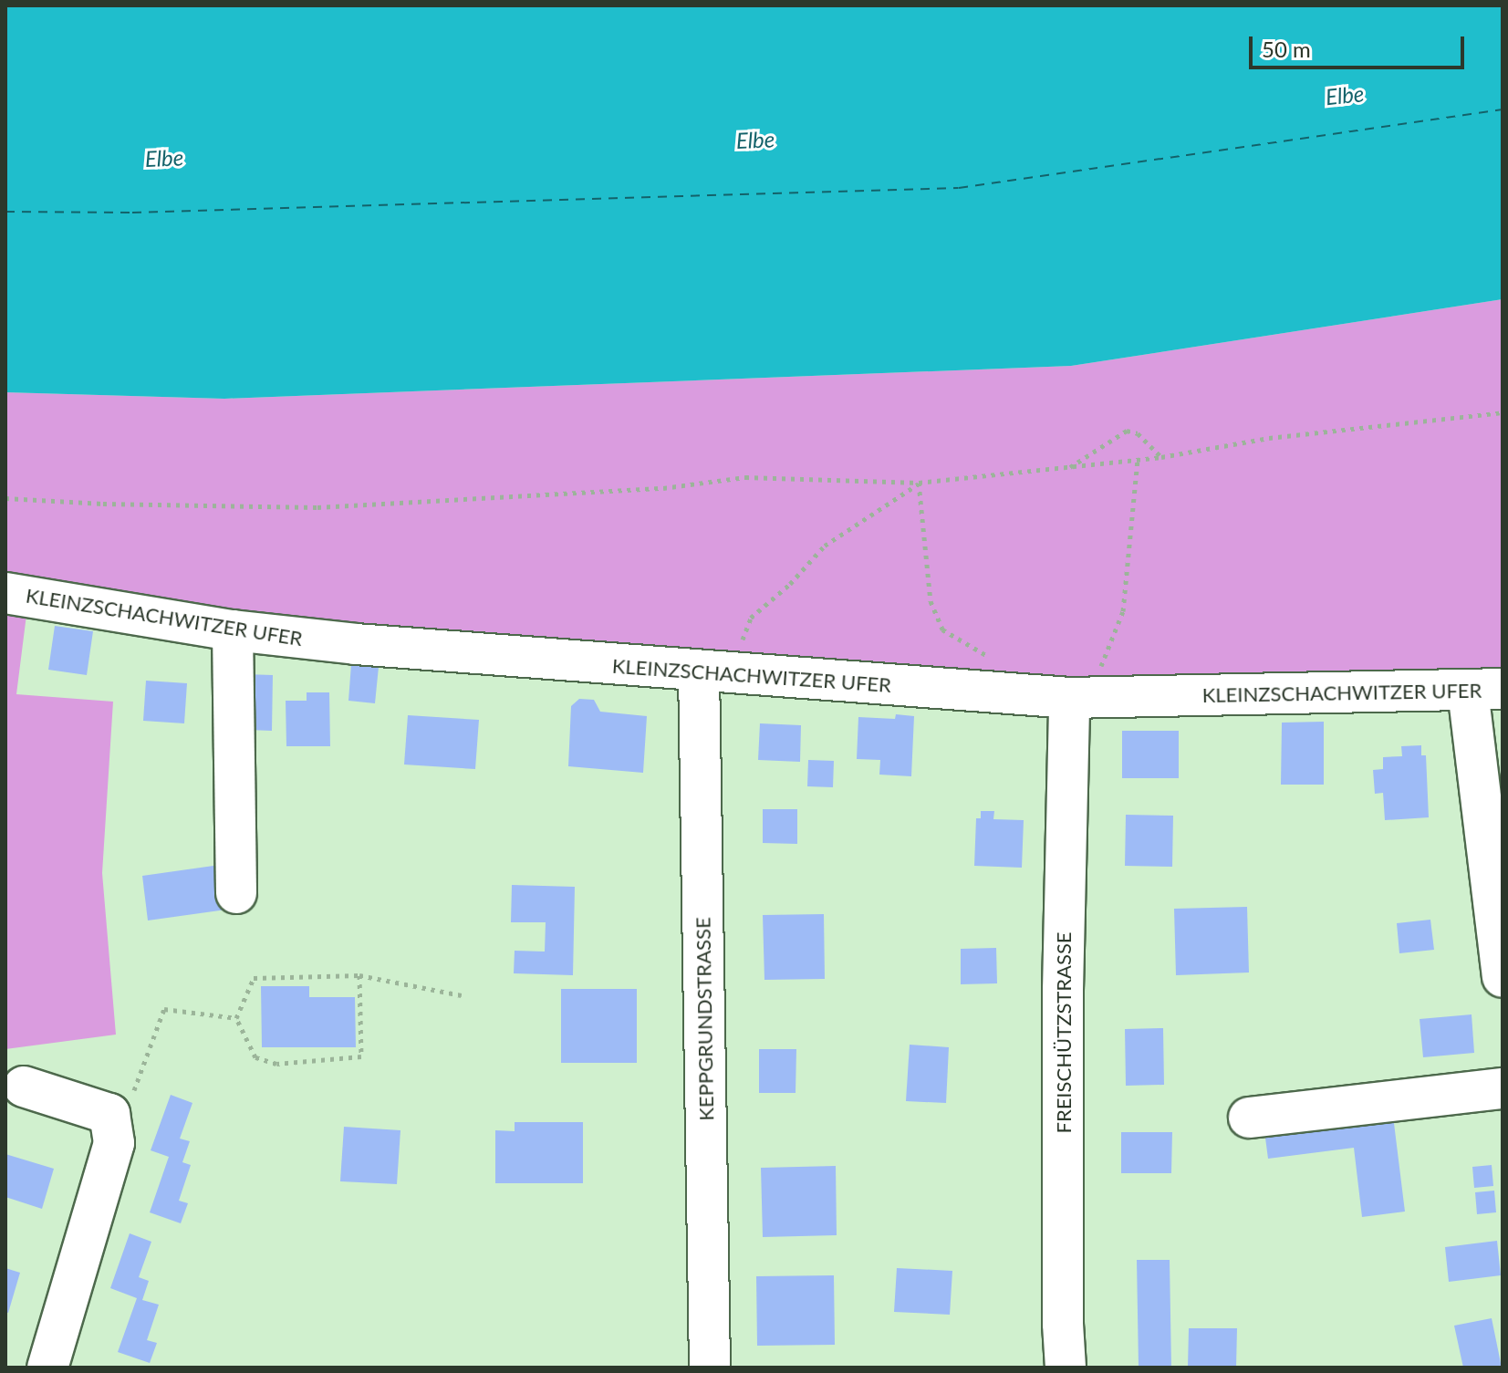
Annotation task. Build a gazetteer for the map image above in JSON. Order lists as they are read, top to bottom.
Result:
{
  "streets": {
    "street": ["KLEINZSCHACHWITZER UFER", "KEPPGRUNDSTRASSE", "FREISCHÜTZSTRASSE"]
  },
  "crossings": [
    ["KLEINZSCHACHWITZER UFER", "KEPPGRUNDSTRASSE"],
    ["KLEINZSCHACHWITZER UFER", "FREISCHÜTZSTRASSE"]
  ],
  "water": ["Elbe"],
  "scale_bar": "50 m"
}
